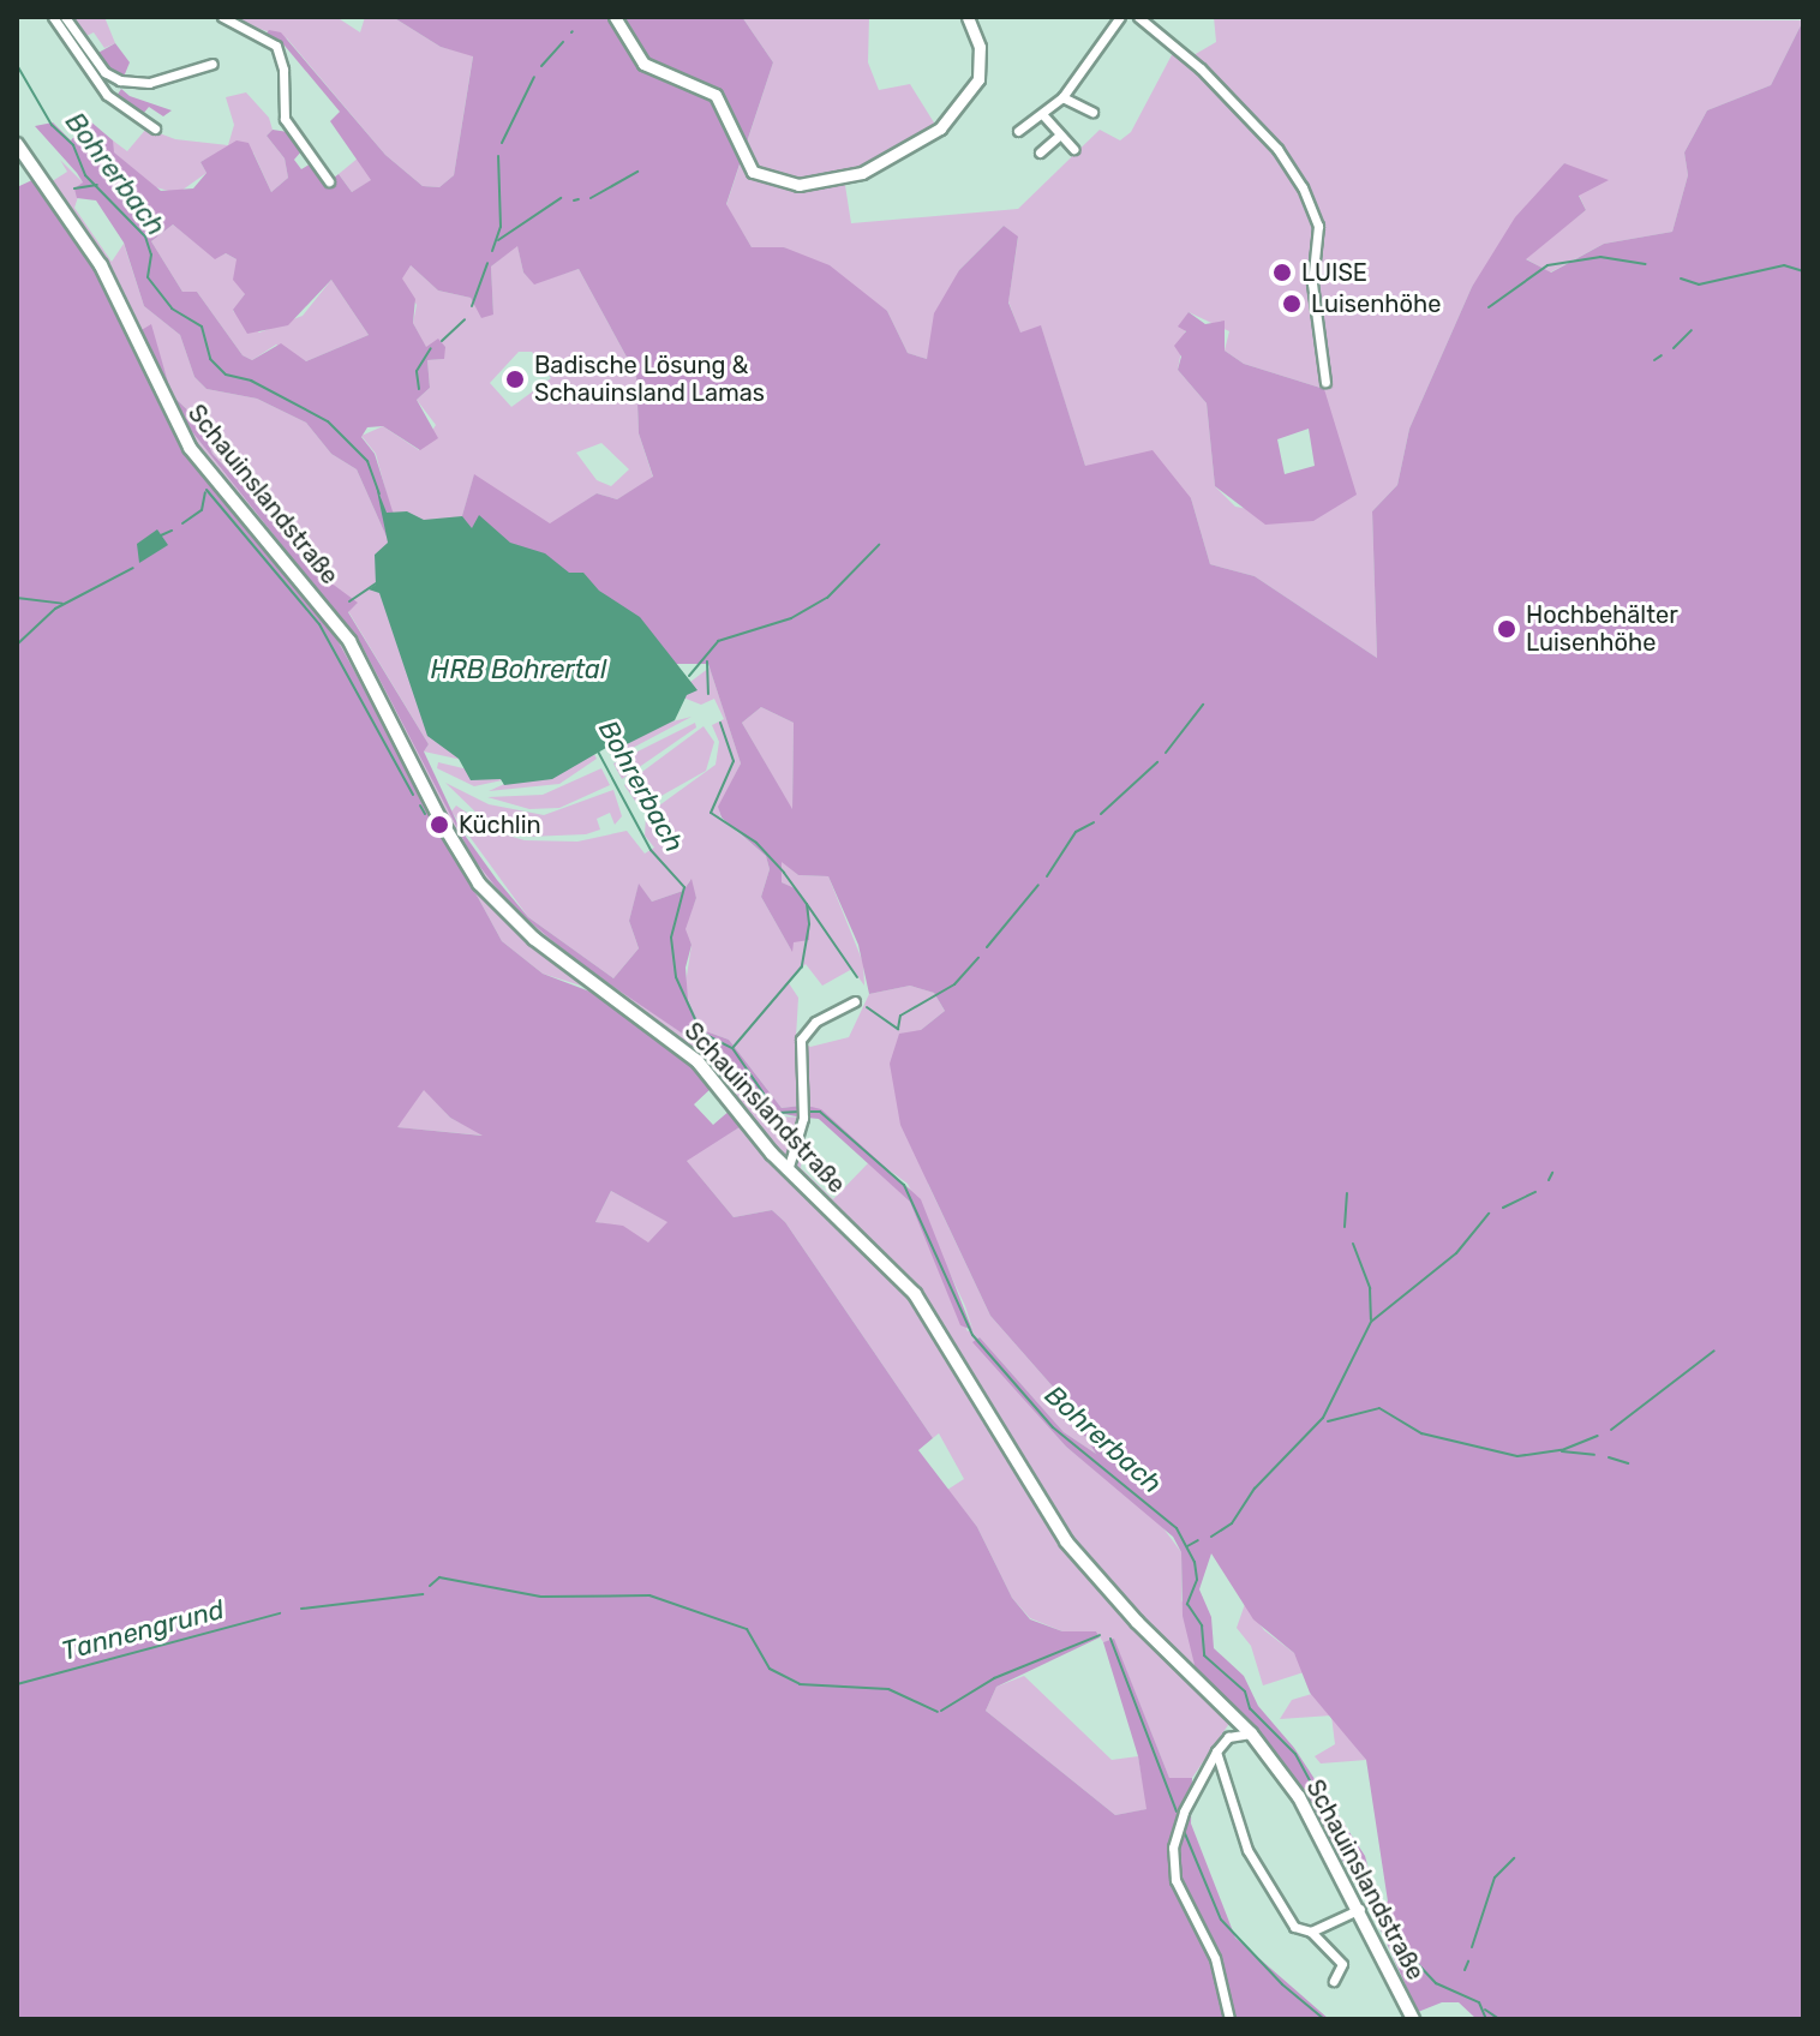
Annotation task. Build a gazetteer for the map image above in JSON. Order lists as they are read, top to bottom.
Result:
{
  "streets": {
    "main road": ["Schauinslandstraße"]
  },
  "water": ["Bohrerbach", "HRB Bohrertal", "Tannengrund"],
  "places": [
    "LUISE",
    "Luisenhöhe",
    "Badische Lösung & Schauinsland Lamas",
    "Hochbehälter Luisenhöhe",
    "Küchlin"
  ]
}
